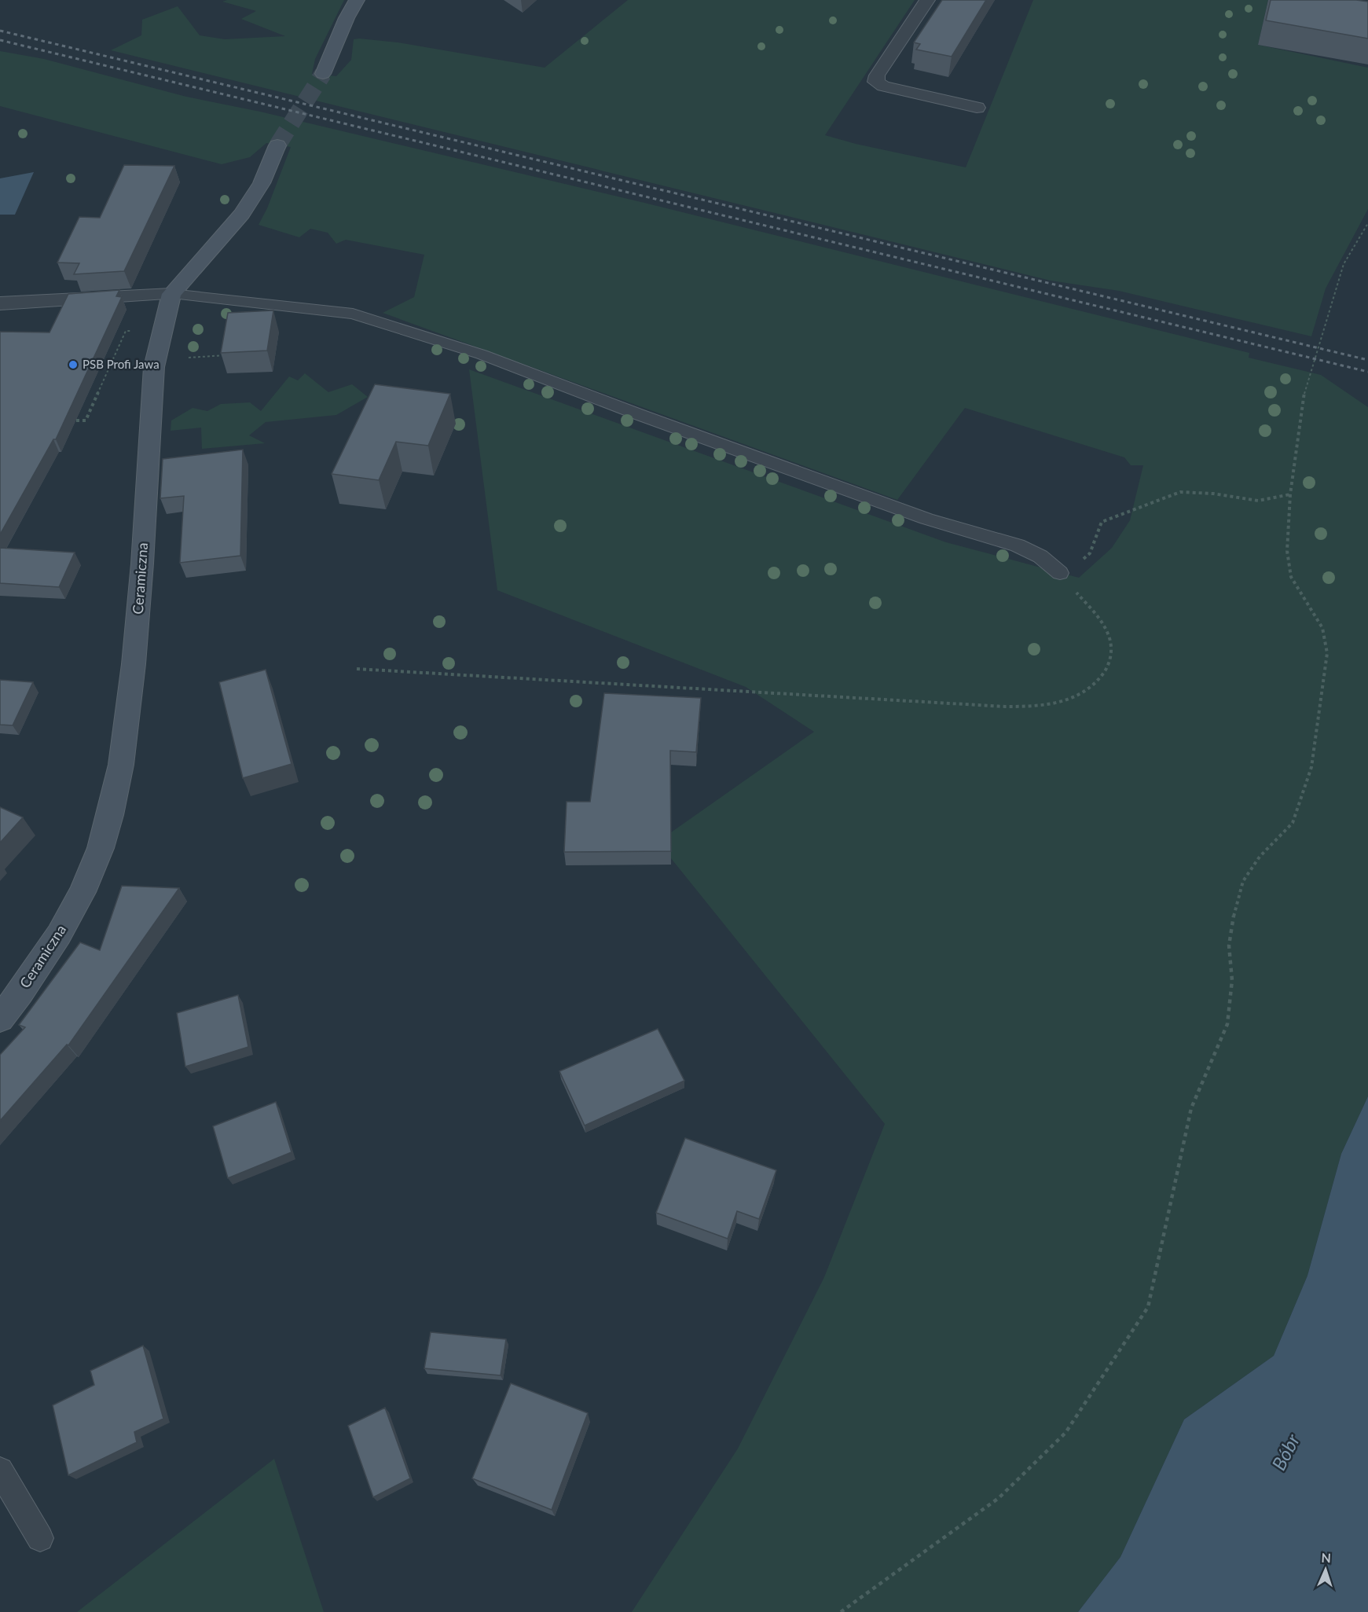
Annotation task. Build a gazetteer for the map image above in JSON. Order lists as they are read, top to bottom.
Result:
{
  "streets": {
    "street": ["Ceramiczna"]
  },
  "water": ["Bóbr"],
  "places": ["PSB Profi Jawa"],
  "north": "top"
}
